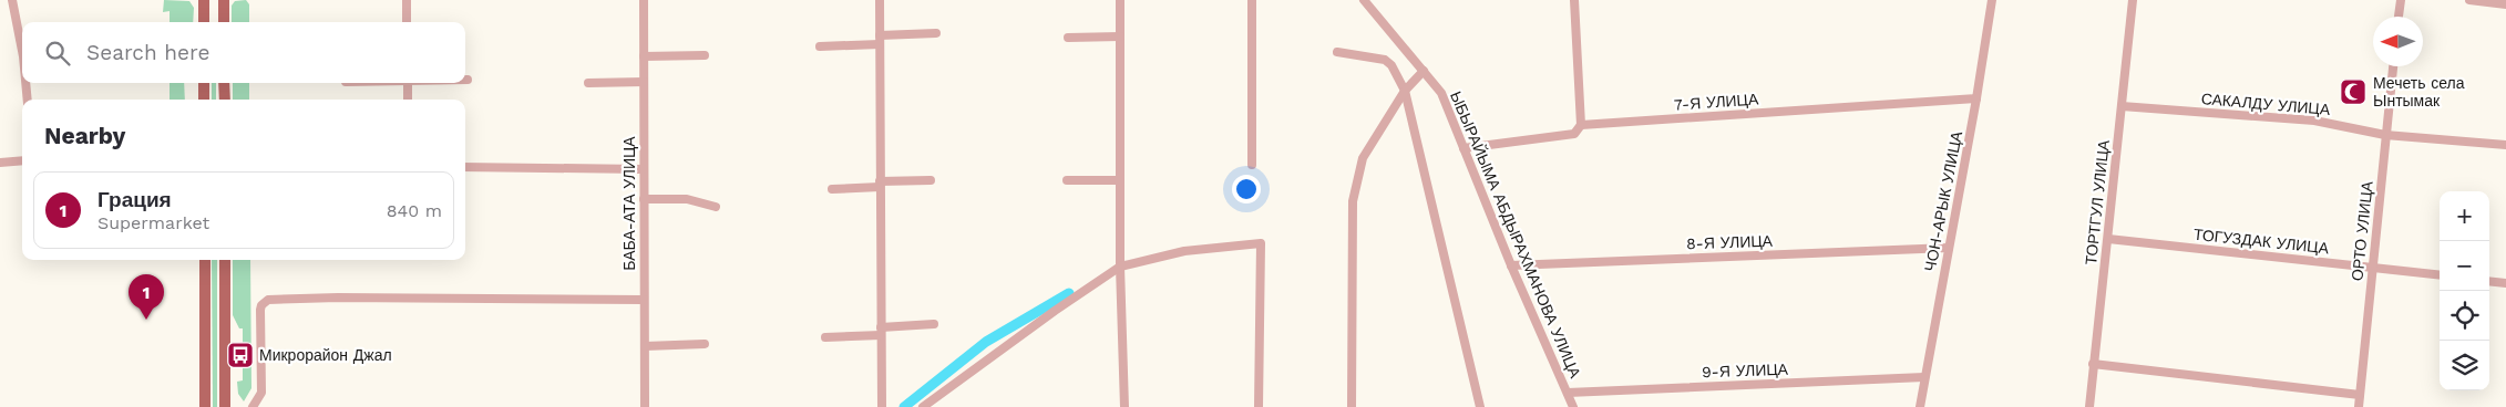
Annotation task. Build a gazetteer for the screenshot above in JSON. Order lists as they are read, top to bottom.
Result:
{
  "streets": {
    "street": [
      "7-Я УЛИЦА",
      "САКАЛДУ УЛИЦА",
      "ЧОН-АРЫК УЛИЦА",
      "ТОРТГУЛ УЛИЦА",
      "БАБА-АТА УЛИЦА",
      "ОРТО УЛИЦА",
      "ЫБЫРАЙЫМА АБДЫРАХМАНОВА УЛИЦА",
      "ТОГУЗДАК УЛИЦА",
      "8-Я УЛИЦА",
      "9-Я УЛИЦА"
    ]
  },
  "crossings": [
    ["7-Я УЛИЦА", "ЧОН-АРЫК УЛИЦА"],
    ["7-Я УЛИЦА", "ЫБЫРАЙЫМА АБДЫРАХМАНОВА УЛИЦА"],
    ["САКАЛДУ УЛИЦА", "ТОРТГУЛ УЛИЦА"],
    ["САКАЛДУ УЛИЦА", "ОРТО УЛИЦА"],
    ["ЧОН-АРЫК УЛИЦА", "8-Я УЛИЦА"],
    ["ЧОН-АРЫК УЛИЦА", "9-Я УЛИЦА"],
    ["ТОРТГУЛ УЛИЦА", "ТОГУЗДАК УЛИЦА"],
    ["ОРТО УЛИЦА", "ТОГУЗДАК УЛИЦА"],
    ["ЫБЫРАЙЫМА АБДЫРАХМАНОВА УЛИЦА", "8-Я УЛИЦА"],
    ["ЫБЫРАЙЫМА АБДЫРАХМАНОВА УЛИЦА", "9-Я УЛИЦА"]
  ],
  "places": {
    "mosque": ["Мечеть села Ынтымак"],
    "bus stop": ["Микрорайон Джал"]
  },
  "north": "left",
  "page": {
    "search": "Search here",
    "heading": "Nearby",
    "list": [
      {
        "mark": "1",
        "name": "Грация",
        "note": "Supermarket",
        "value": "840 m"
      }
    ],
    "map_buttons": ["+", "−"],
    "pins": "1"
  }
}
